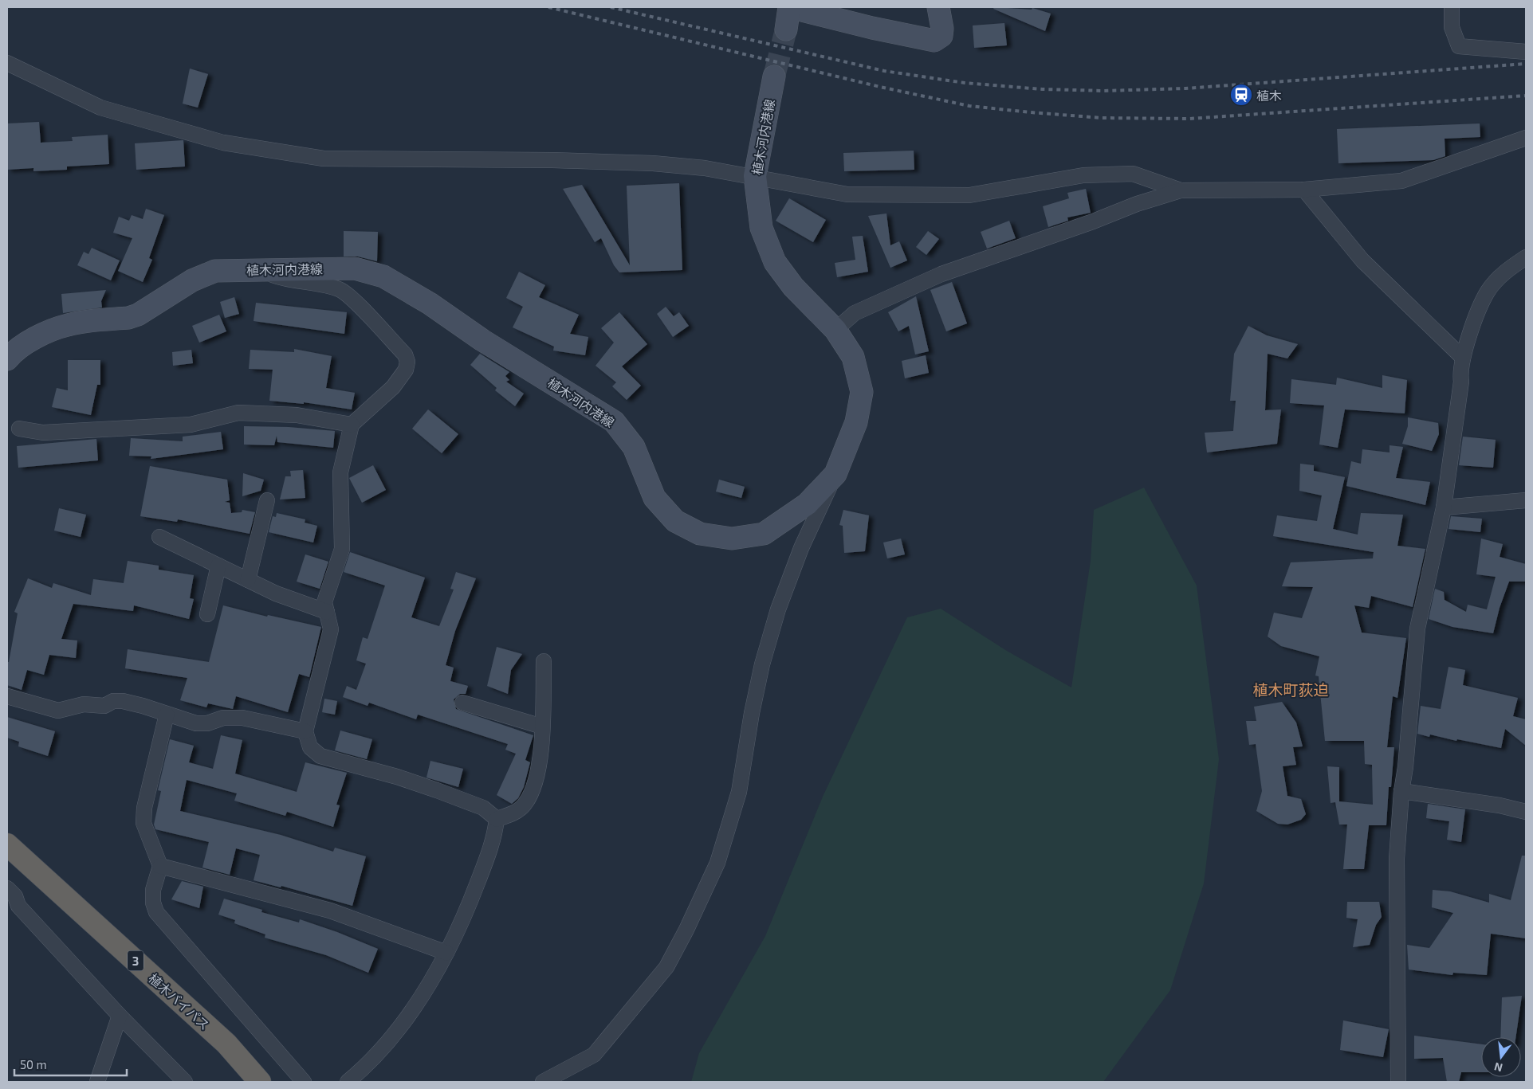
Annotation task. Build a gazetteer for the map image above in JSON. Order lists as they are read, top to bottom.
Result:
{
  "streets": {
    "highway": ["3", "植木バイパス"],
    "main road": ["植木河内港線"]
  },
  "districts": ["植木町荻迫"],
  "places": {
    "station": ["植木"]
  },
  "scale_bar": "50 m",
  "north": "bottom"
}
